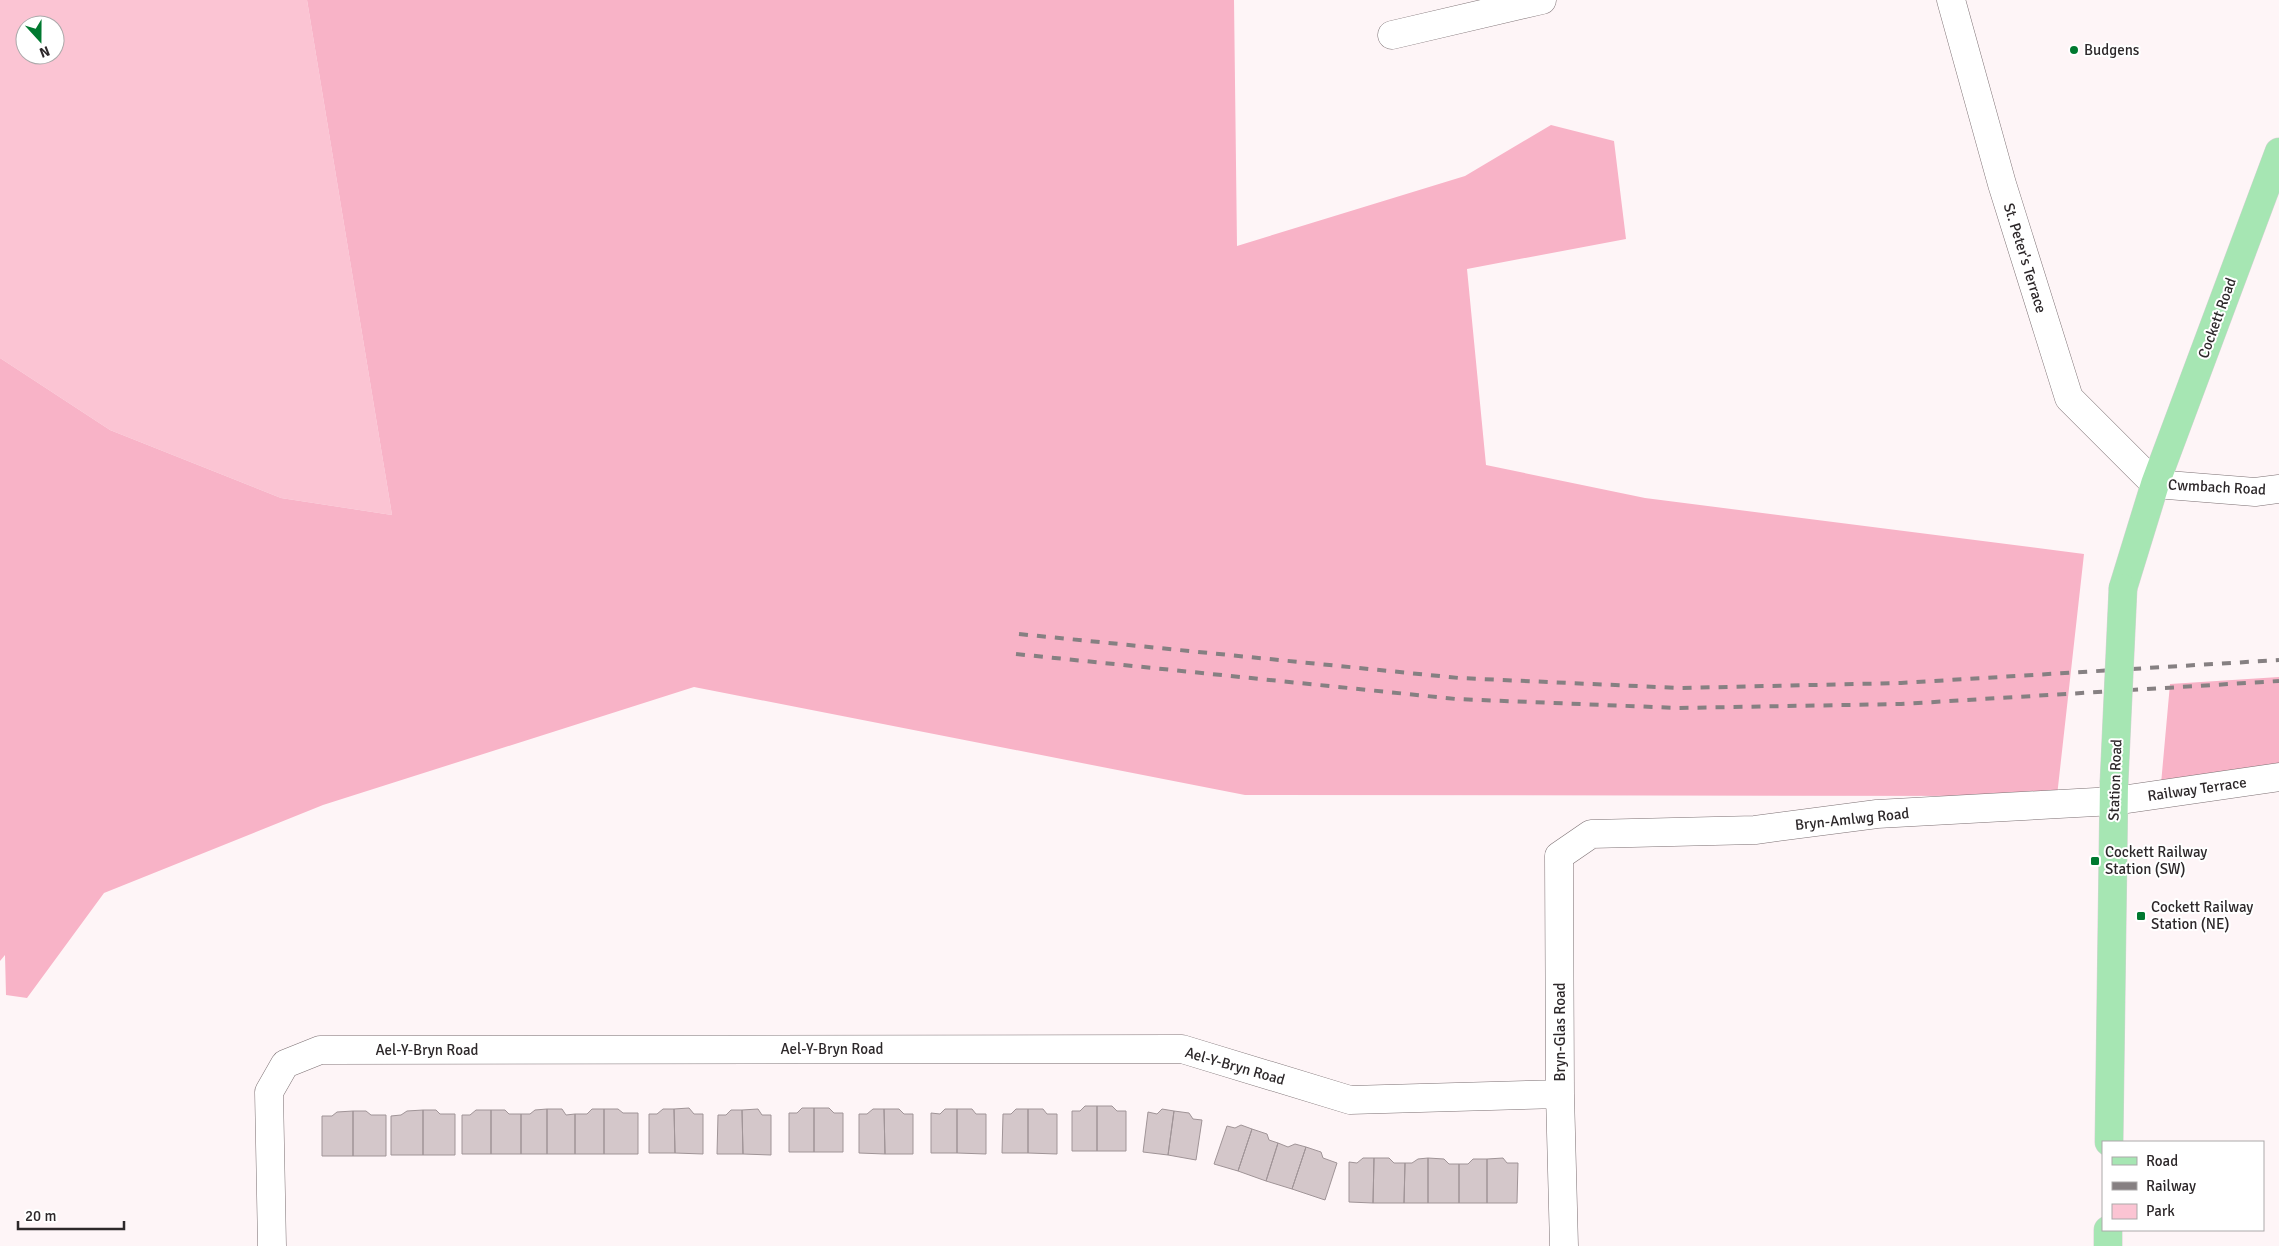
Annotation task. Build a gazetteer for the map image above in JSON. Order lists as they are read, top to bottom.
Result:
{
  "streets": {
    "main road": ["Cockett Road", "Station Road"],
    "street": [
      "St. Peter's Terrace",
      "Cwmbach Road",
      "Railway Terrace",
      "Bryn-Amlwg Road",
      "Bryn-Glas Road",
      "Ael-Y-Bryn Road"
    ]
  },
  "crossings": [
    ["St. Peter's Terrace", "Cockett Road"],
    ["St. Peter's Terrace", "Cwmbach Road"],
    ["St. Peter's Terrace", "Station Road"],
    ["Cockett Road", "Cwmbach Road"],
    ["Cockett Road", "Station Road"],
    ["Cwmbach Road", "Station Road"],
    ["Station Road", "Railway Terrace"],
    ["Station Road", "Bryn-Amlwg Road"],
    ["Railway Terrace", "Bryn-Amlwg Road"],
    ["Bryn-Amlwg Road", "Bryn-Glas Road"],
    ["Bryn-Glas Road", "Ael-Y-Bryn Road"]
  ],
  "places": {
    "other": ["Budgens"],
    "transit": ["Cockett Railway Station (SW)", "Cockett Railway Station (NE)"]
  },
  "legend": ["Road", "Railway", "Park"],
  "scale_bar": "20 m",
  "north": "bottom"
}
